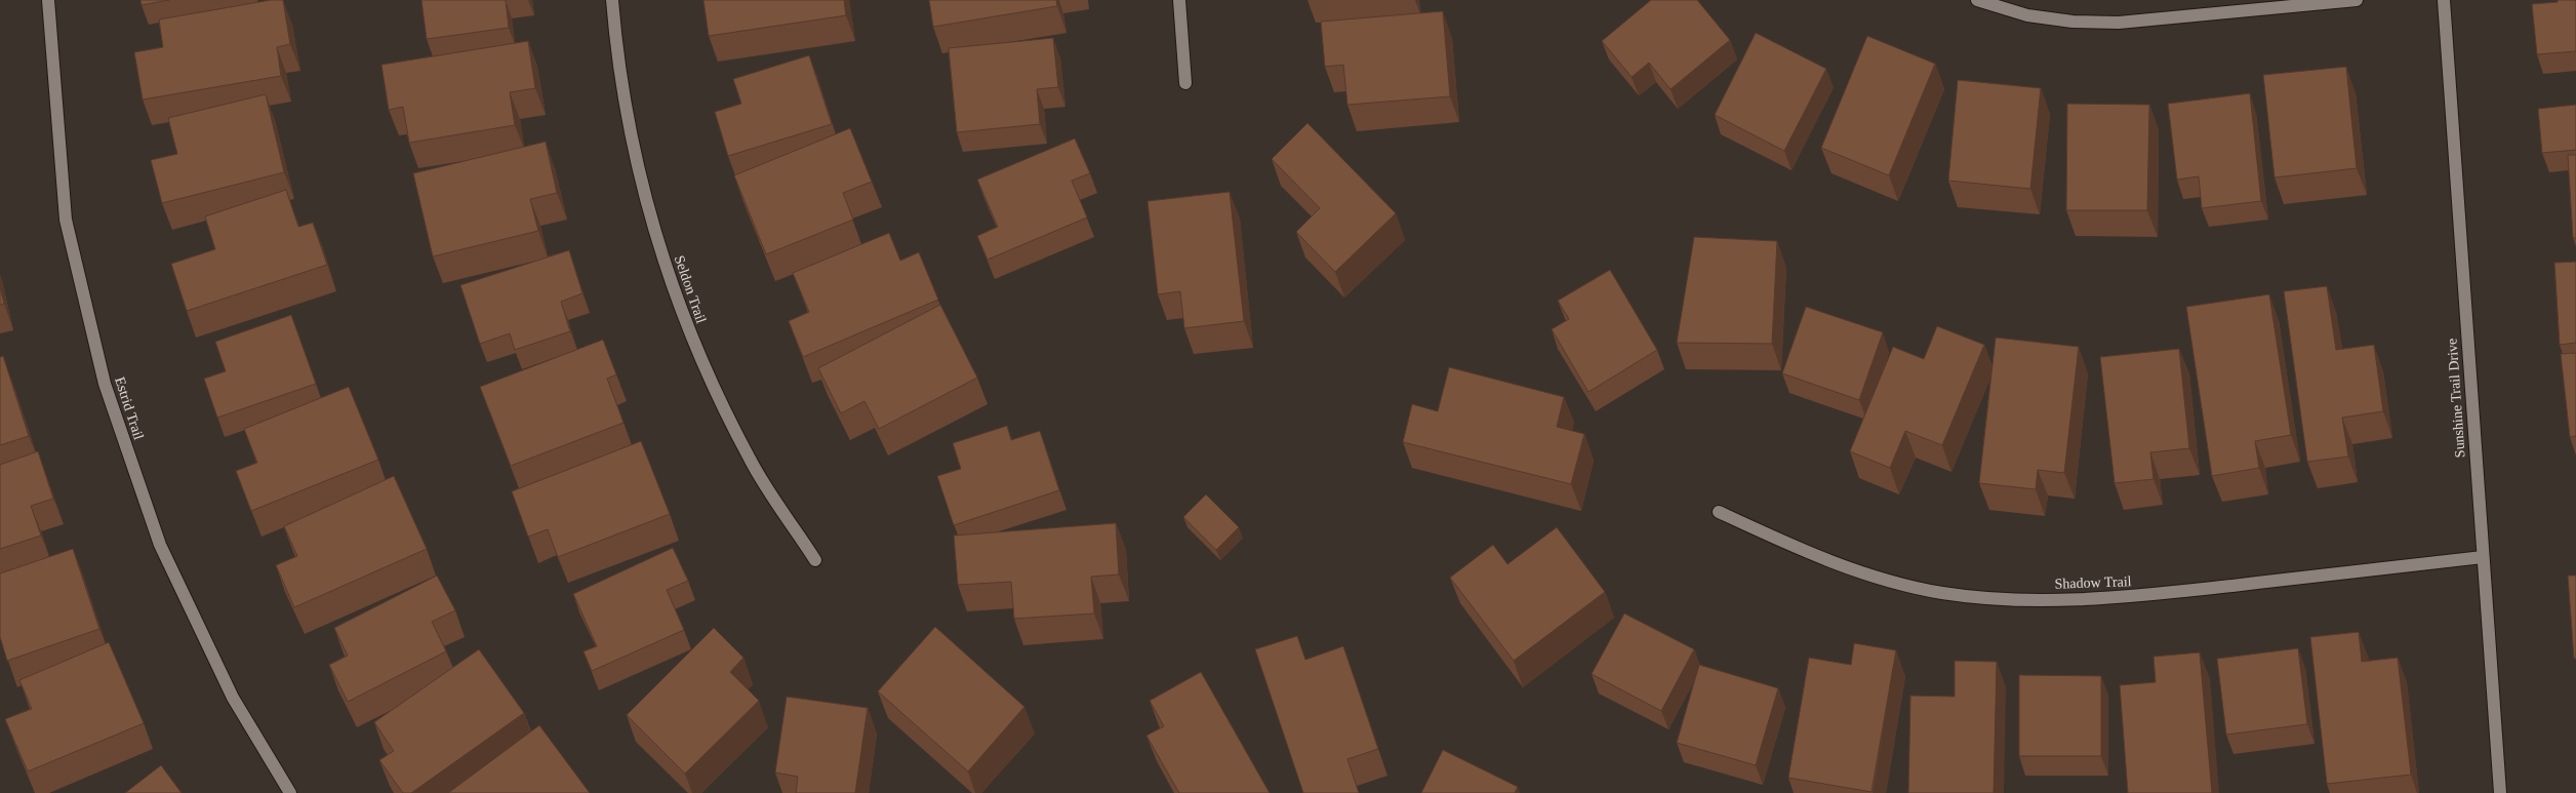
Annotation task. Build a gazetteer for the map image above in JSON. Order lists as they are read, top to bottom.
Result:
{
  "streets": {
    "street": [
      "Seldon Trail",
      "Sunshine Trail Drive",
      "Estrid Trail",
      "Shadow Trail"
    ]
  },
  "crossings": [
    ["Sunshine Trail Drive", "Shadow Trail"]
  ]
}
